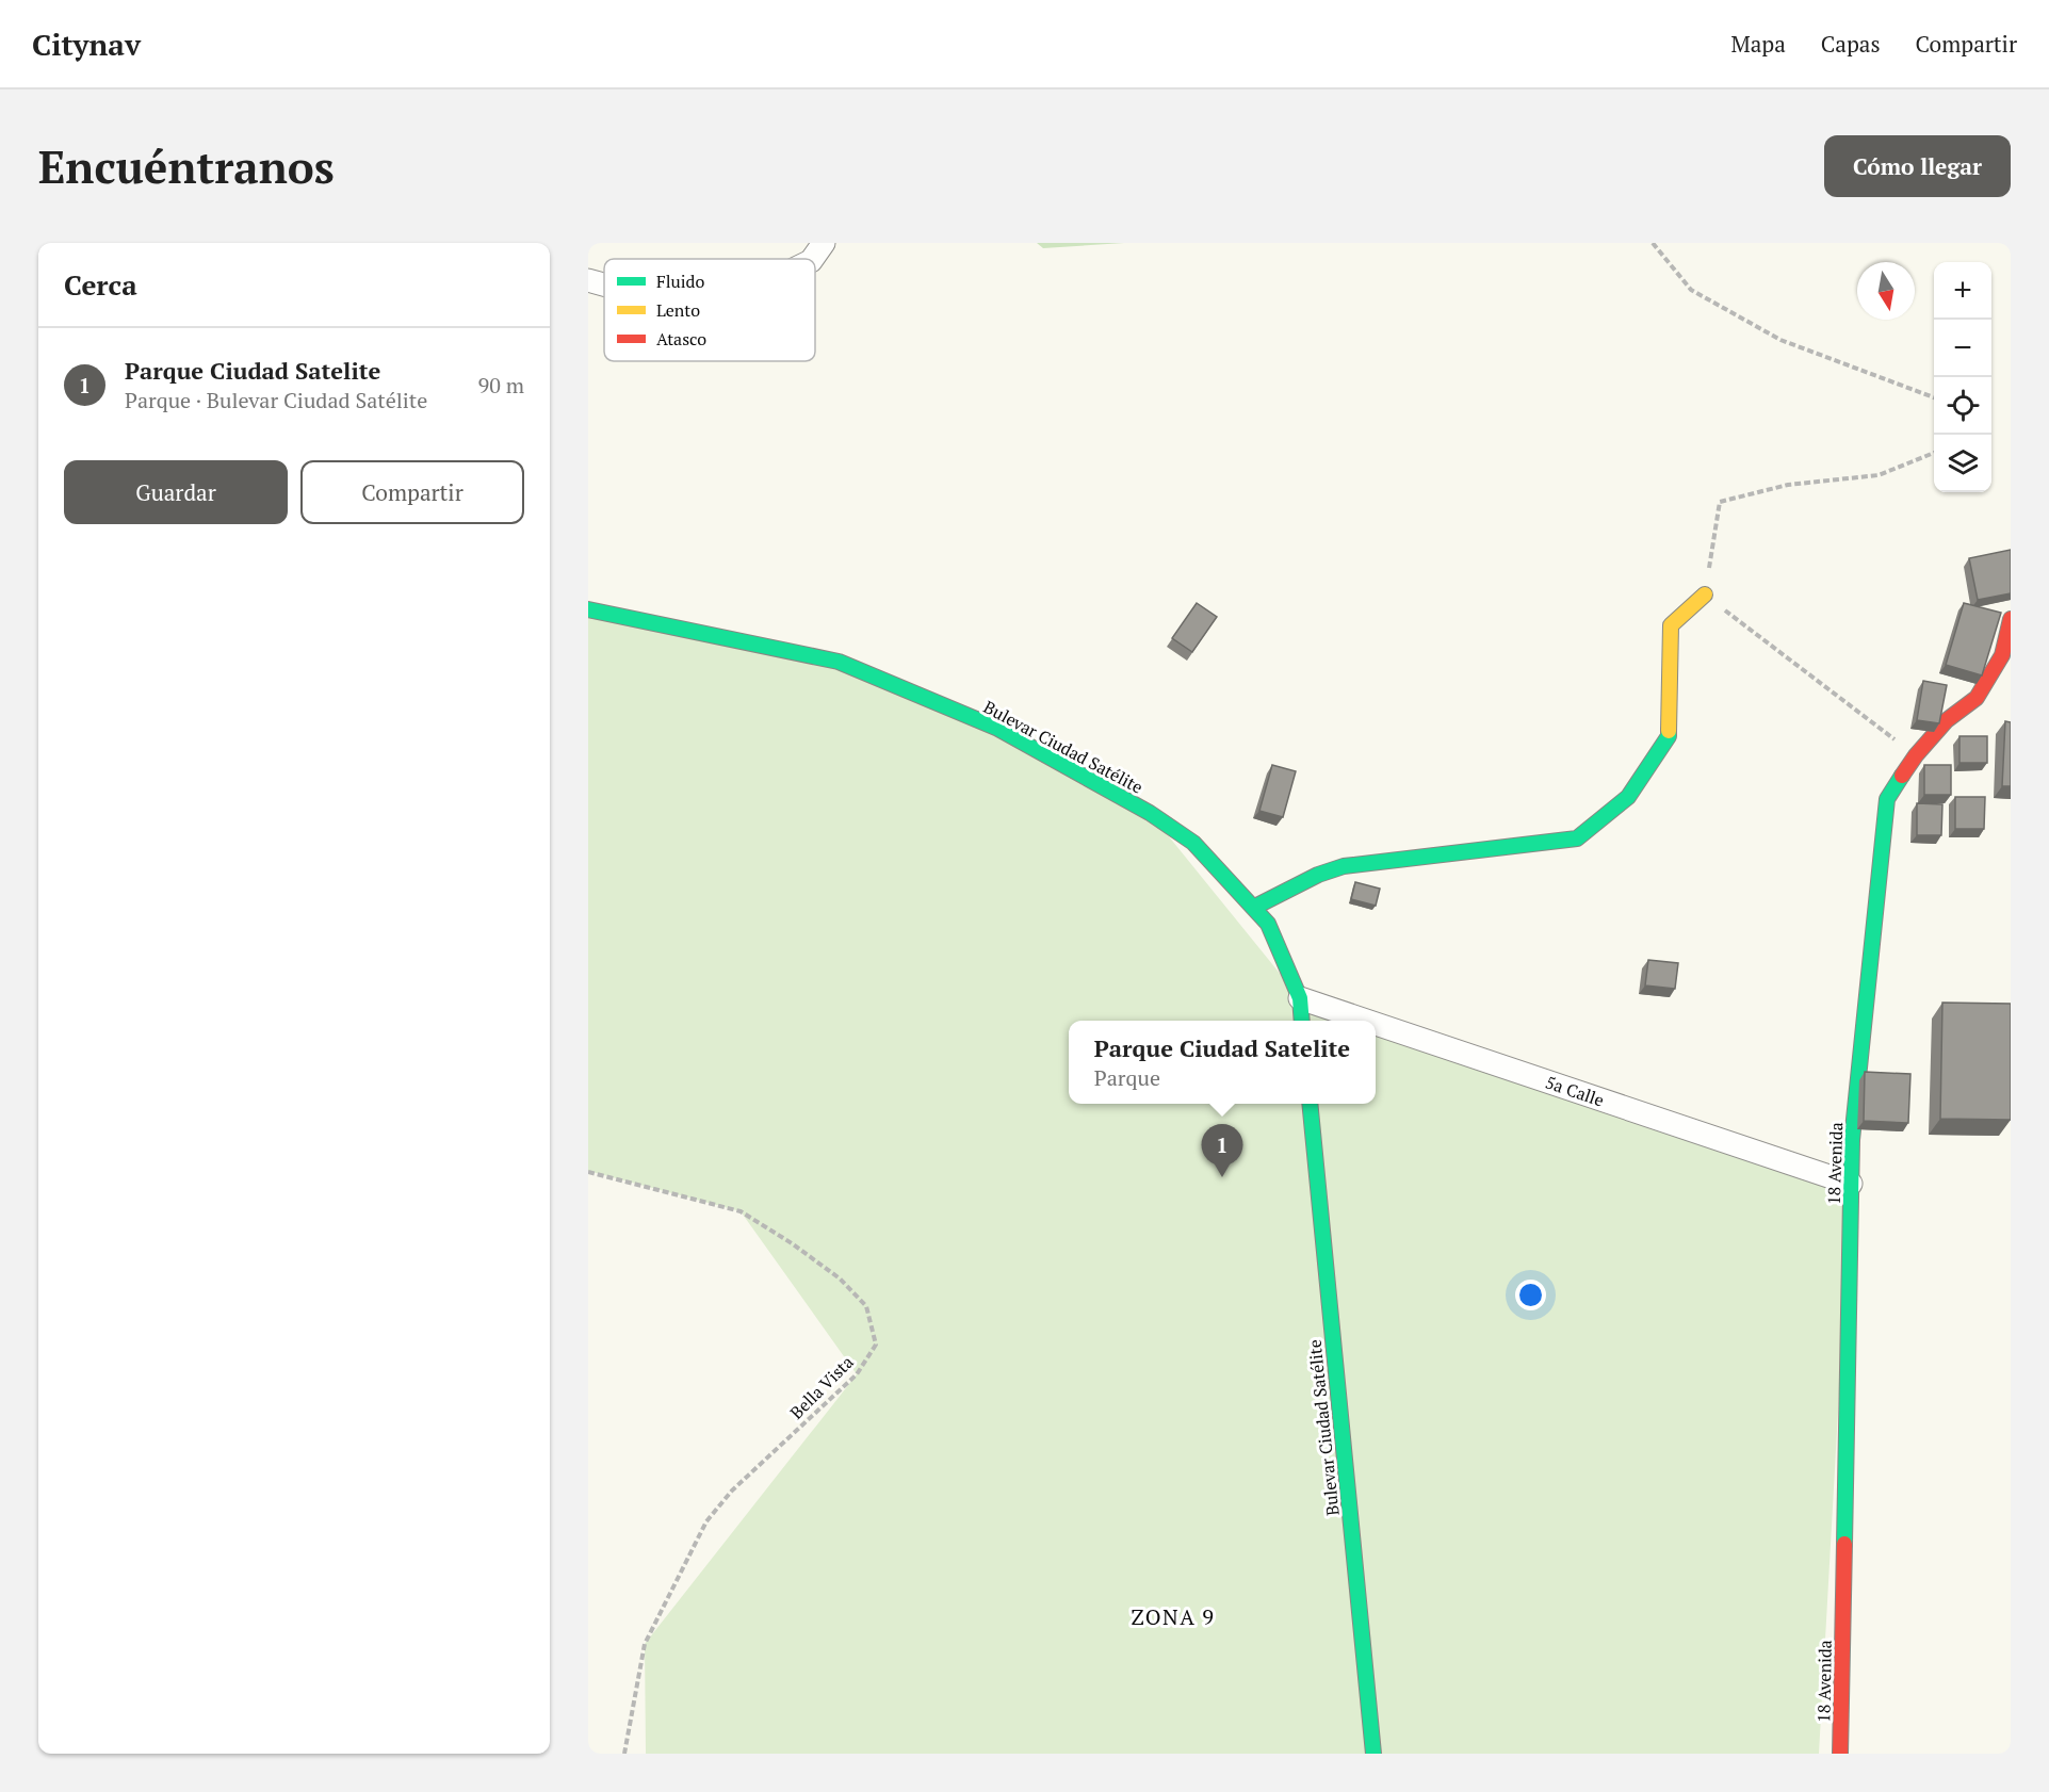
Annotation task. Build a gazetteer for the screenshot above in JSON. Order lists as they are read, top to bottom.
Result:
{
  "streets": {
    "street": ["Bulevar Ciudad Satélite", "5a Calle", "18 Avenida"],
    "path": ["Bella Vista"]
  },
  "crossings": [
    ["Bulevar Ciudad Satélite", "5a Calle"],
    ["5a Calle", "18 Avenida"]
  ],
  "districts": ["ZONA 9"],
  "legend": ["Fluido", "Lento", "Atasco"],
  "north": "bottom",
  "page": {
    "header": "Citynav",
    "nav": ["Mapa", "Capas", "Compartir"],
    "buttons": [
      "Cómo llegar",
      ["Guardar", "Compartir"]
    ],
    "title": "Encuéntranos",
    "heading": "Cerca",
    "map_buttons": ["+", "−"],
    "list": [
      {
        "mark": "1",
        "name": "Parque Ciudad Satelite",
        "note": "Parque · Bulevar Ciudad Satélite",
        "value": "90 m"
      }
    ],
    "popup": ["Parque Ciudad Satelite", "Parque"],
    "pins": "1"
  }
}
